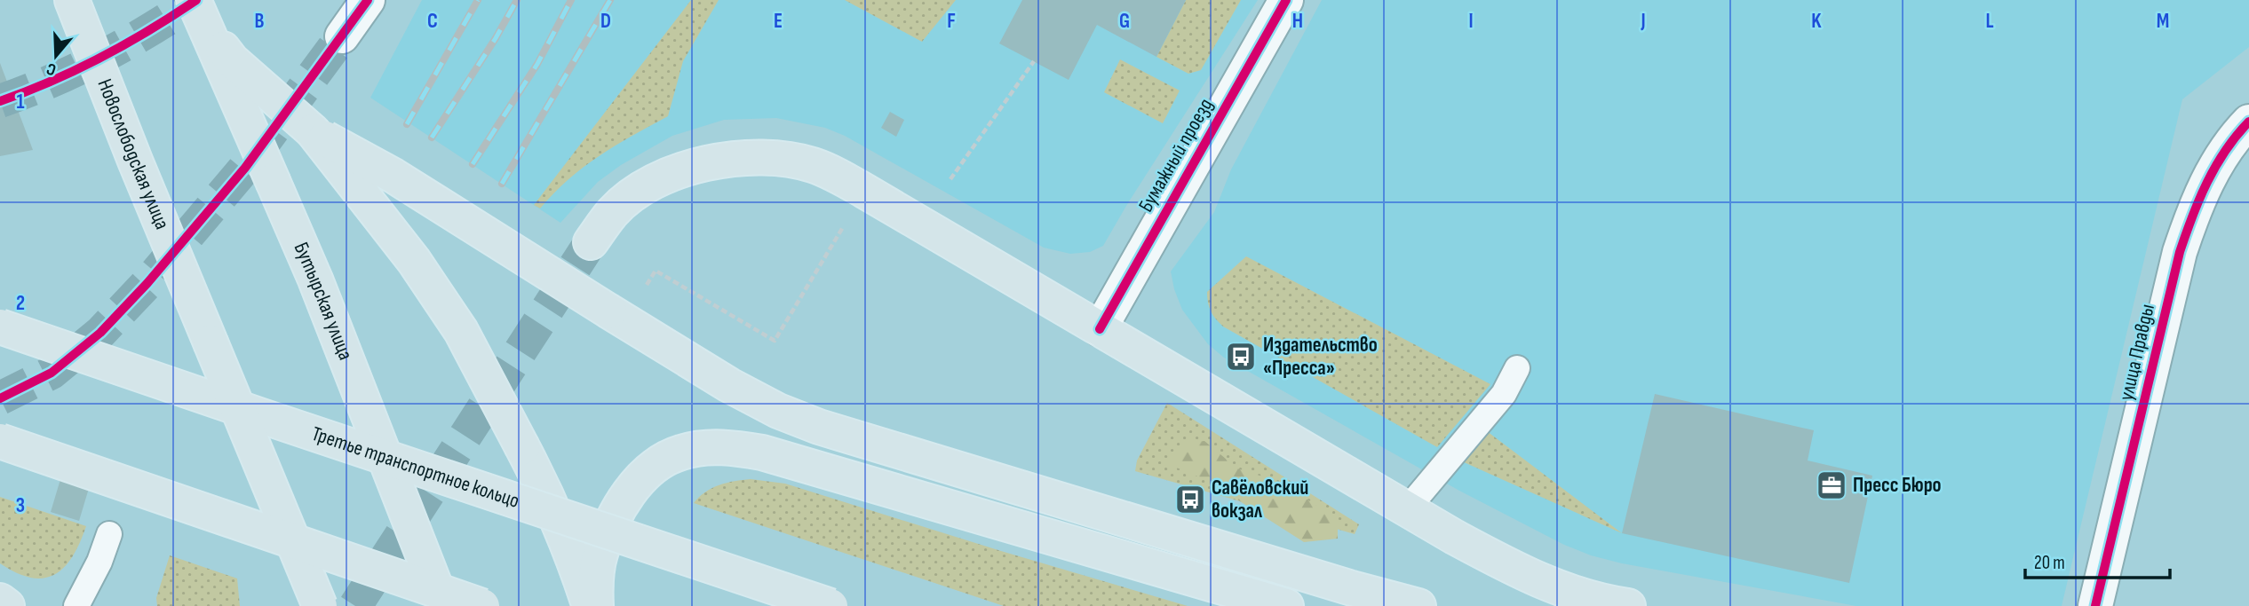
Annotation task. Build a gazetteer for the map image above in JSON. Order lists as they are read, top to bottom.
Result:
{
  "streets": {
    "main road": ["Новослободская улица", "Бутырская улица", "Третье транспортное кольцо"],
    "street": ["Бумажный проезд", "улица Правды"]
  },
  "places": {
    "bus stop": ["Издательство «Пресса»", "Савёловский вокзал"],
    "office": ["Пресс Бюро"]
  },
  "scale_bar": "20 m",
  "north": "bottom",
  "grid": {
    "columns": [
      "B",
      "C",
      "D",
      "E",
      "F",
      "G",
      "H",
      "I",
      "J",
      "K",
      "L",
      "M"
    ],
    "rows": ["1", "2", "3"]
  }
}
